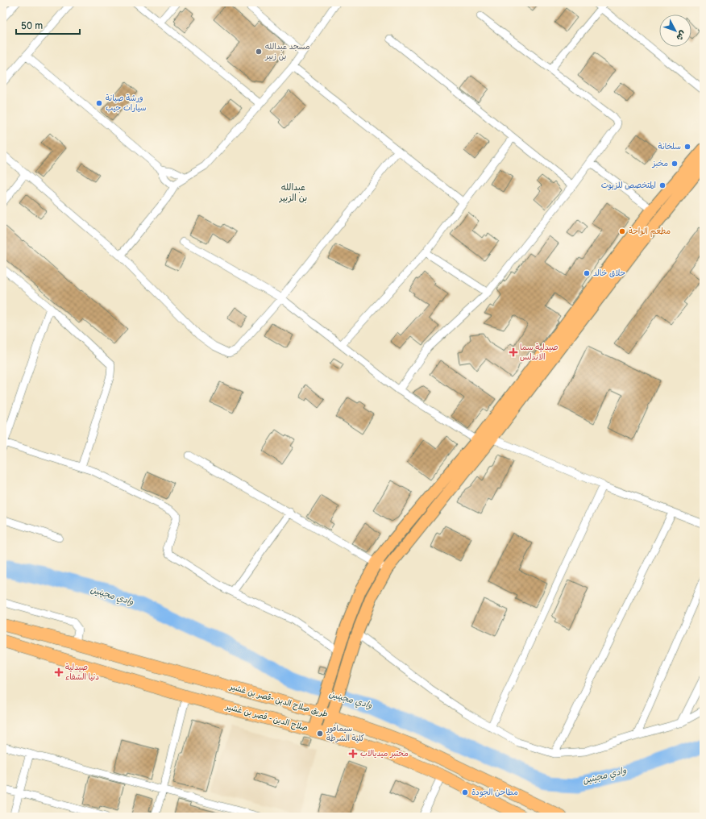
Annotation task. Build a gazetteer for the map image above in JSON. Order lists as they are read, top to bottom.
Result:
{
  "streets": {
    "highway": ["طريق صلاح الدين -قصر بن غشير", "صلاح الدين - قصر بن غشير"]
  },
  "districts": ["عبدالله بن الزبير"],
  "water": ["وادي مجينين"],
  "places": {
    "other": [
      "مسجد عبدالله بن زبير",
      "ورشة صيانة سيارات جيب",
      "سلخانة",
      "مخبز",
      "المتخصص للزيوت",
      "مطعم الواحة",
      "حلاق خالد",
      "سيمافور كلية الشرطة",
      "مطاحن الجودة"
    ],
    "health": ["صيدلية سما الاندلس", "صيدلية دنيا الشفاء", "مختبر ميديالاب"]
  },
  "scale_bar": "50 m",
  "north": "bottom right"
}
